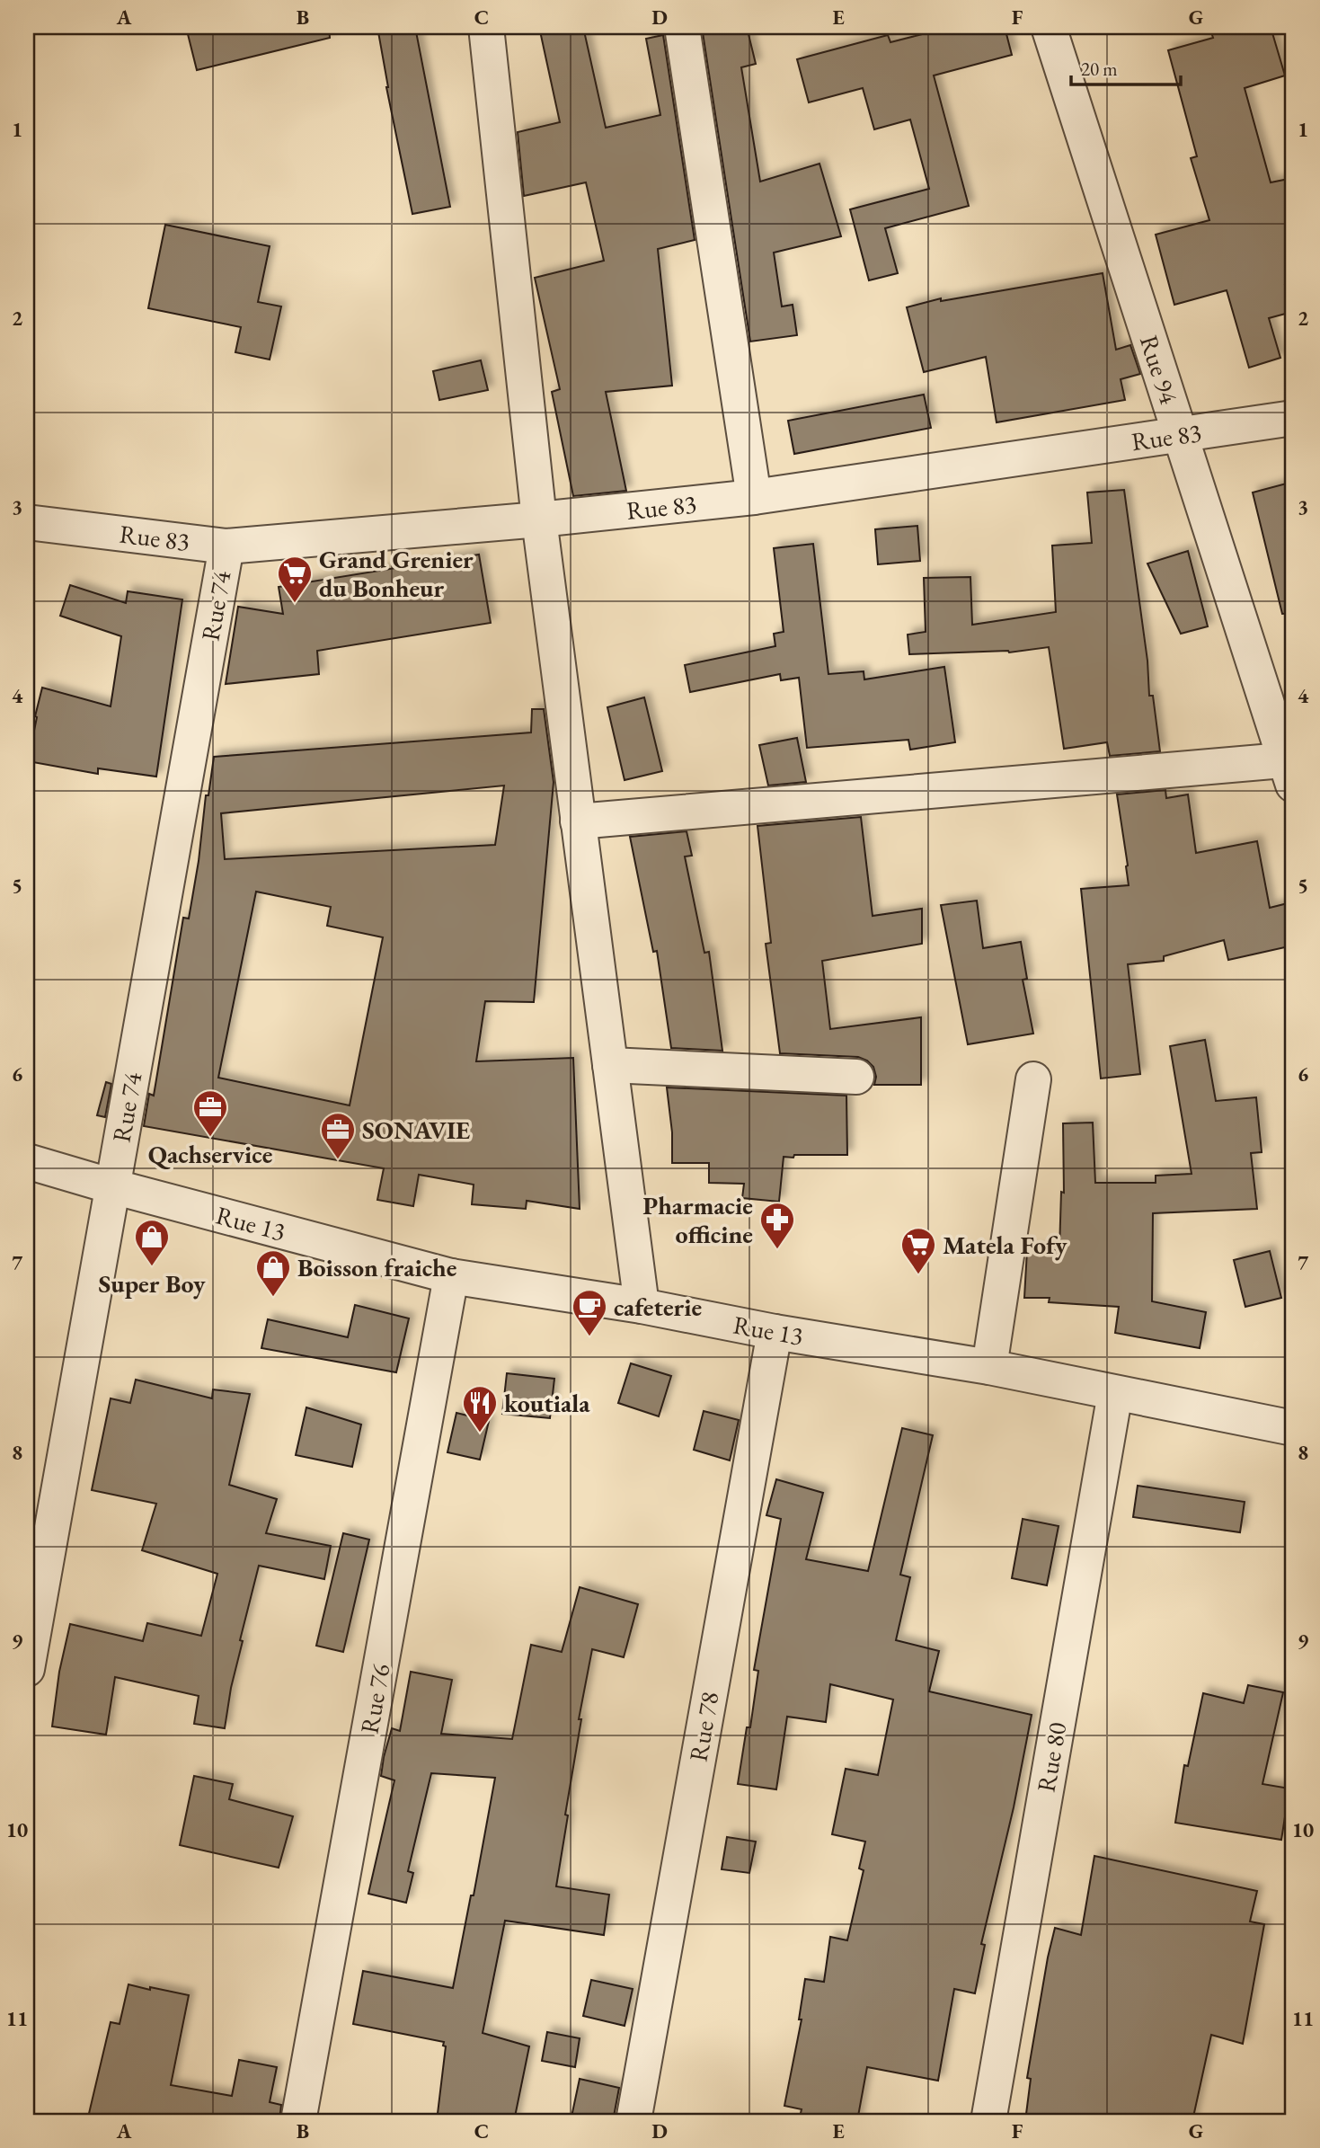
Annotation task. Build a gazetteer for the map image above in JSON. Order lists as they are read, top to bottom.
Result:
{
  "streets": {
    "street": [
      "Rue 94",
      "Rue 83",
      "Rue 74",
      "Rue 13",
      "Rue 76",
      "Rue 78",
      "Rue 80"
    ]
  },
  "crossings": [
    ["Rue 94", "Rue 83"],
    ["Rue 83", "Rue 74"],
    ["Rue 74", "Rue 13"],
    ["Rue 13", "Rue 76"],
    ["Rue 13", "Rue 78"],
    ["Rue 13", "Rue 80"]
  ],
  "places": {
    "supermarket": ["Grand Grenier du Bonheur", "Matela Fofy"],
    "office": ["Qachservice", "SONAVIE"],
    "pharmacy": ["Pharmacie officine"],
    "shop": ["Super Boy", "Boisson fraiche"],
    "cafe": ["cafeterie"],
    "restaurant": ["koutiala"]
  },
  "scale_bar": "20 m",
  "grid": {
    "columns": [
      "A",
      "B",
      "C",
      "D",
      "E",
      "F",
      "G"
    ],
    "rows": [
      "1",
      "2",
      "3",
      "4",
      "5",
      "6",
      "7",
      "8",
      "9",
      "10",
      "11"
    ]
  }
}
